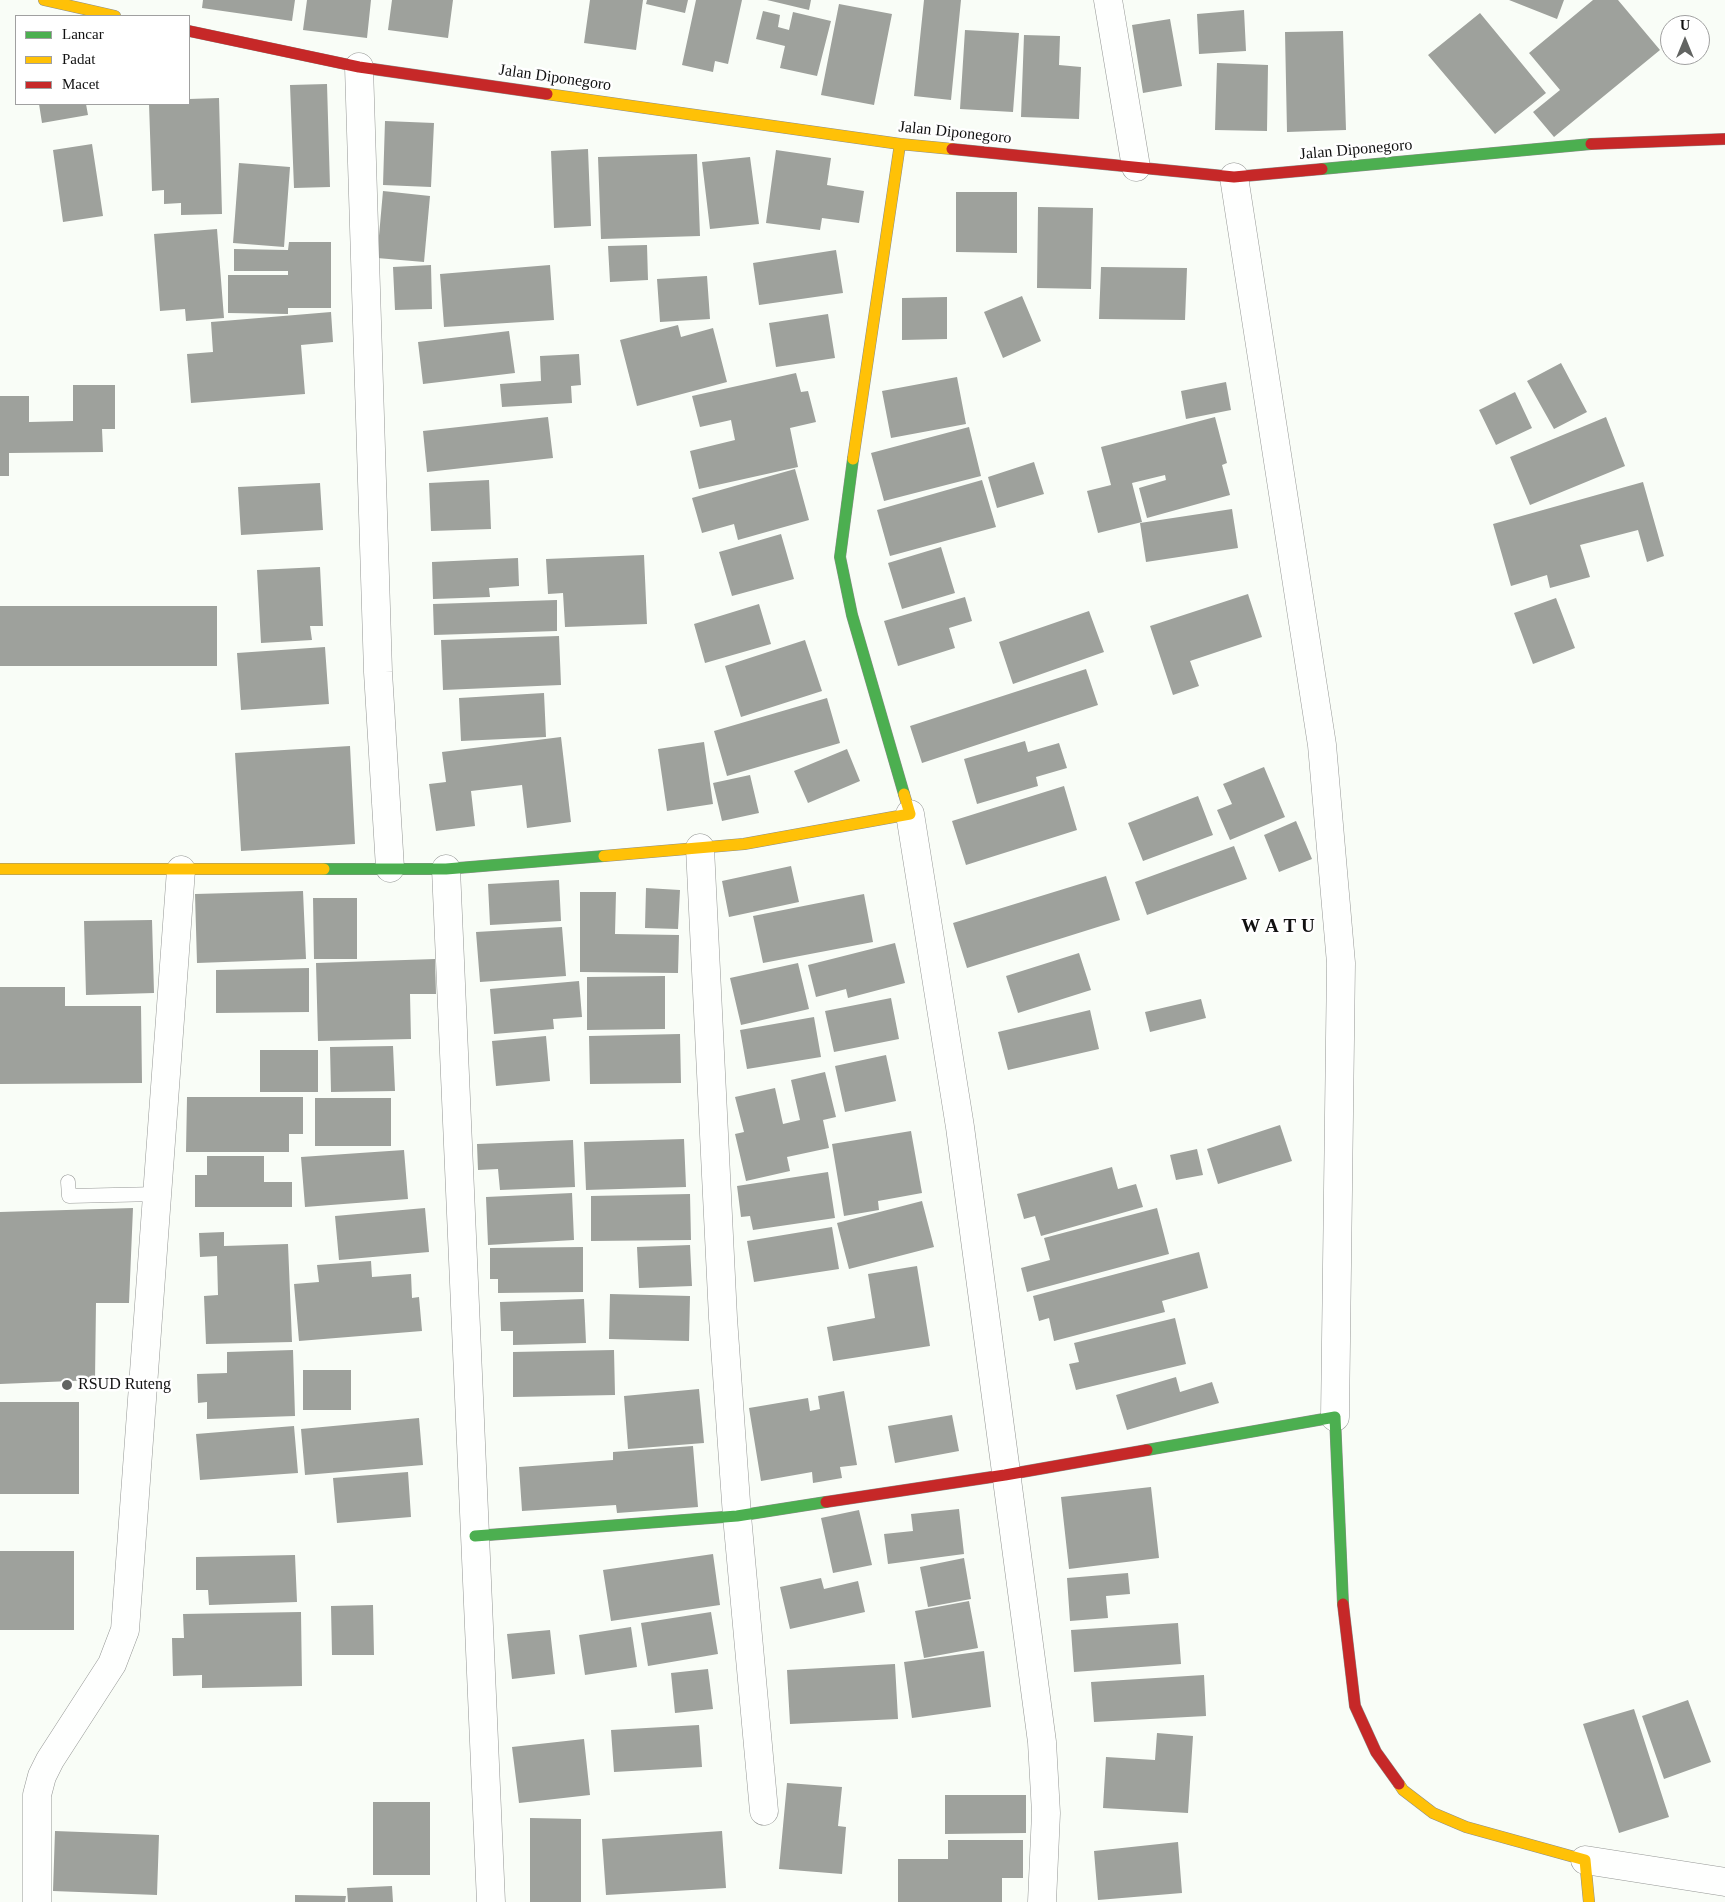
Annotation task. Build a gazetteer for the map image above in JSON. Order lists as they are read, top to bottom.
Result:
{
  "streets": {
    "street": ["Jalan Diponegoro"]
  },
  "districts": ["W A T U"],
  "places": ["RSUD Ruteng"],
  "legend": ["Lancar", "Padat", "Macet"],
  "north": "top"
}
